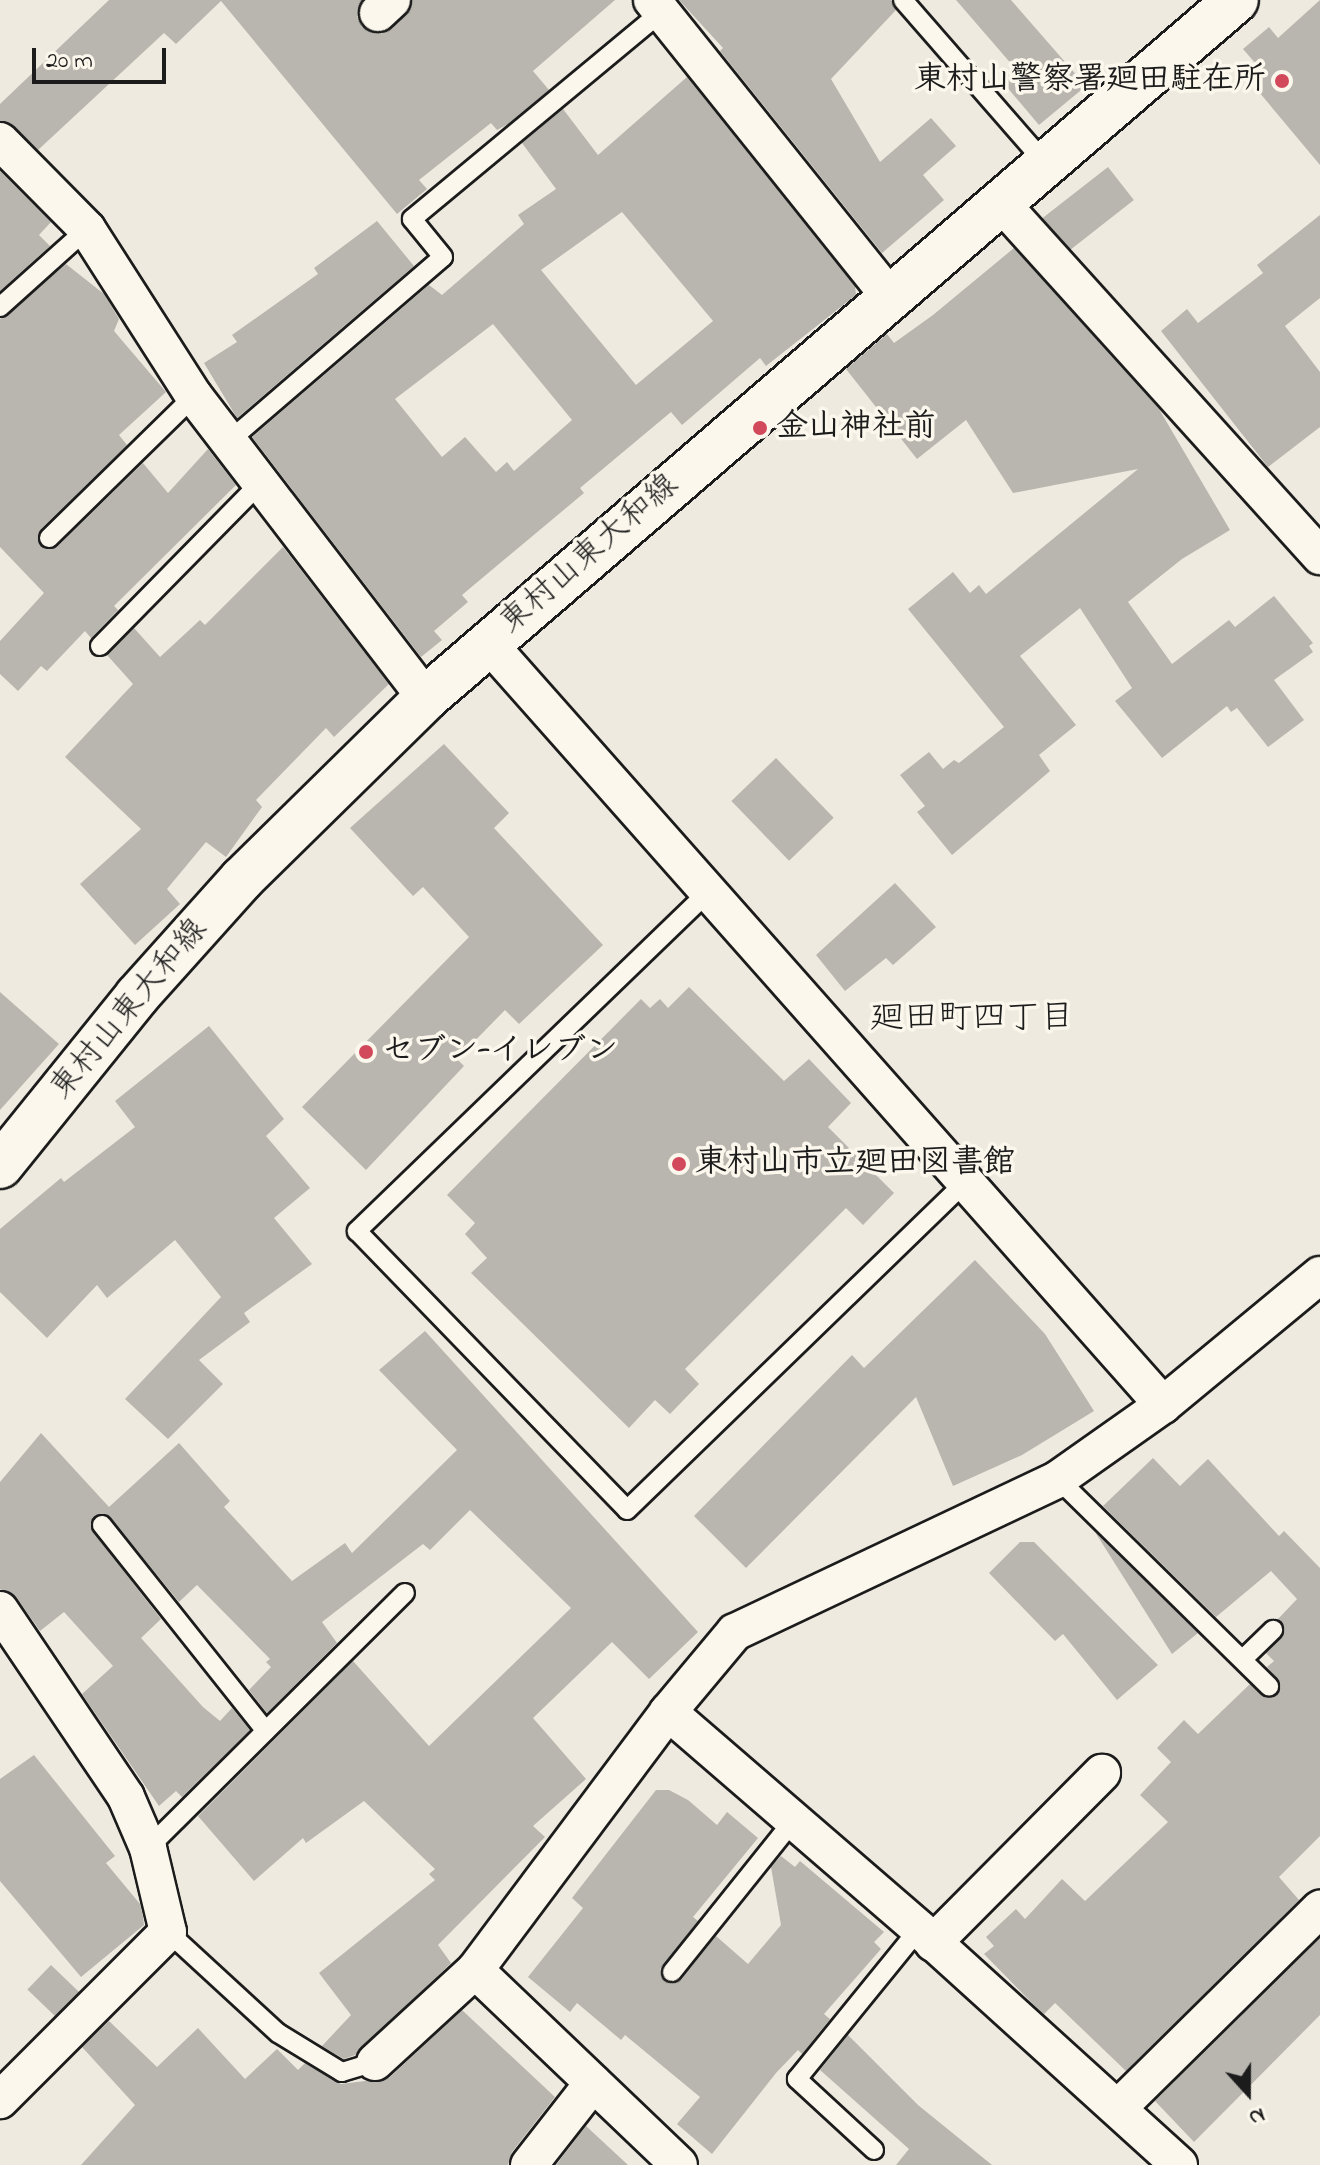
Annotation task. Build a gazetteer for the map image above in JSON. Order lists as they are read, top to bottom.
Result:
{
  "streets": {
    "main road": ["東村山東大和線"]
  },
  "districts": ["廻田町四丁目"],
  "places": [
    "東村山警察署廻田駐在所",
    "金山神社前",
    "セブン-イレブン",
    "東村山市立廻田図書館"
  ],
  "scale_bar": "20 m",
  "north": "bottom"
}
